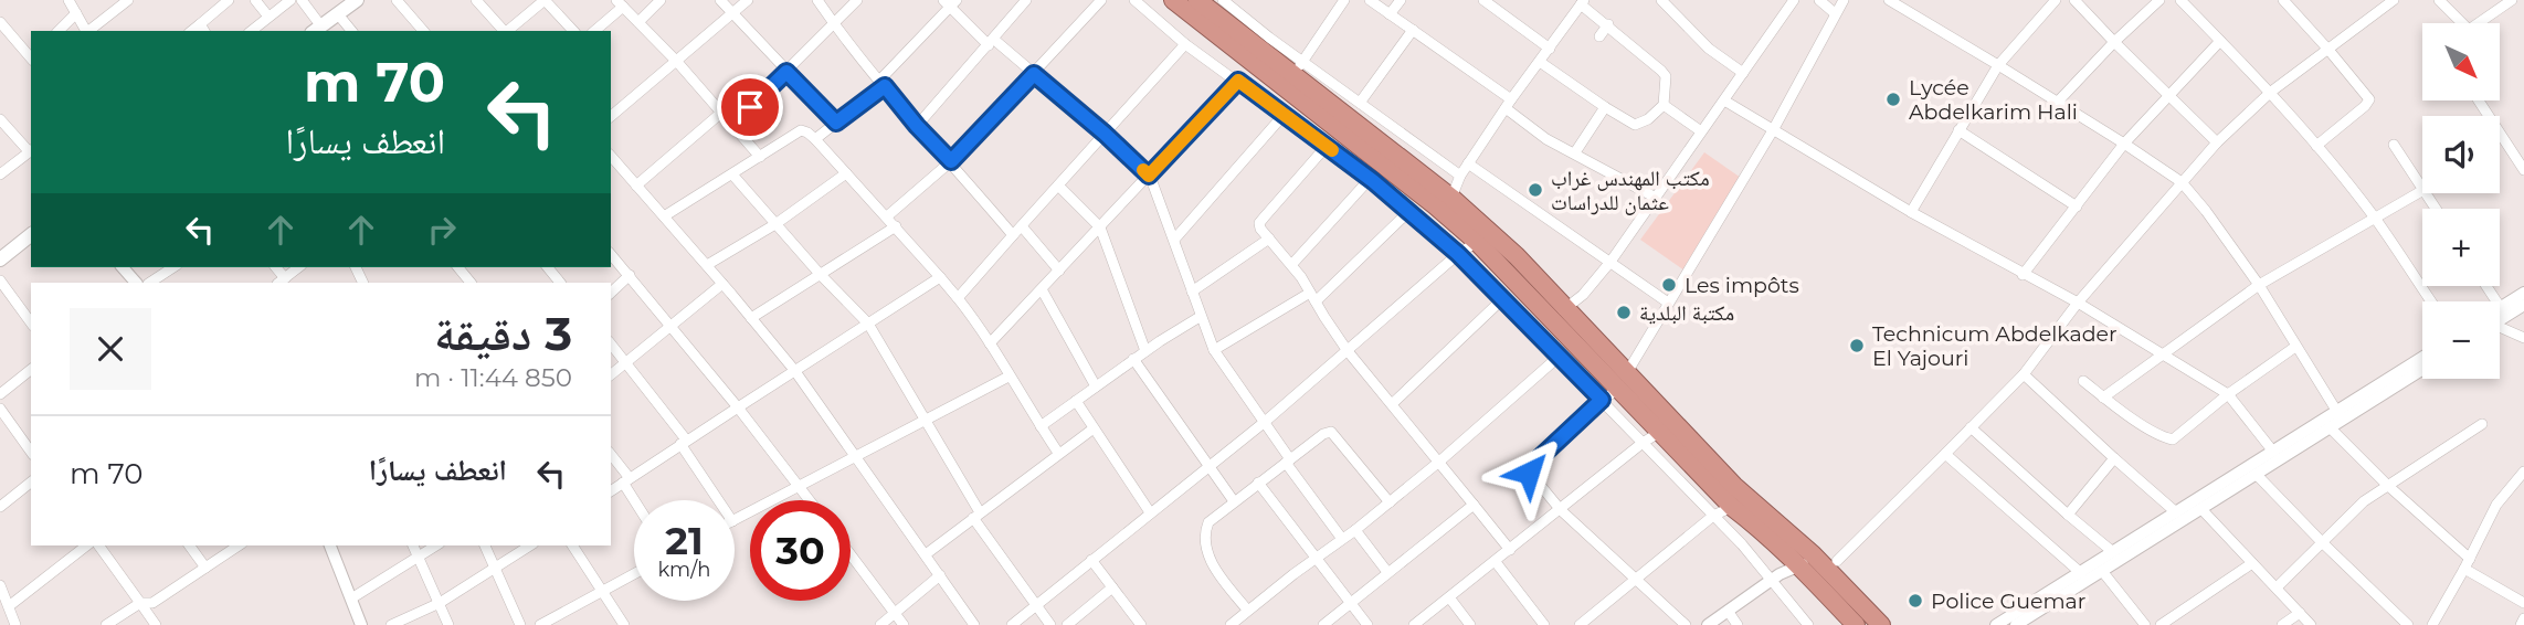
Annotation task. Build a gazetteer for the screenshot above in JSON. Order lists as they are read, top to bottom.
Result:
{
  "places": [
    "Lycée Abdelkarim Hali",
    "مكتب المهندس غراب عثمان للدراسات",
    "Les impôts",
    "مكتبة البلدية",
    "Technicum Abdelkader El Yajouri",
    "Police Guemar"
  ],
  "north": "bottom right",
  "page": {
    "map_buttons": ["+", "−"],
    "turn": ["70 m", "انعطف يسارًا"],
    "heading": ["3 دقيقة", "850 m · 11:44"],
    "list": [
      {
        "name": "انعطف يسارًا",
        "value": "70 m"
      }
    ],
    "speed": "21 km/h",
    "limit": "30"
  }
}
